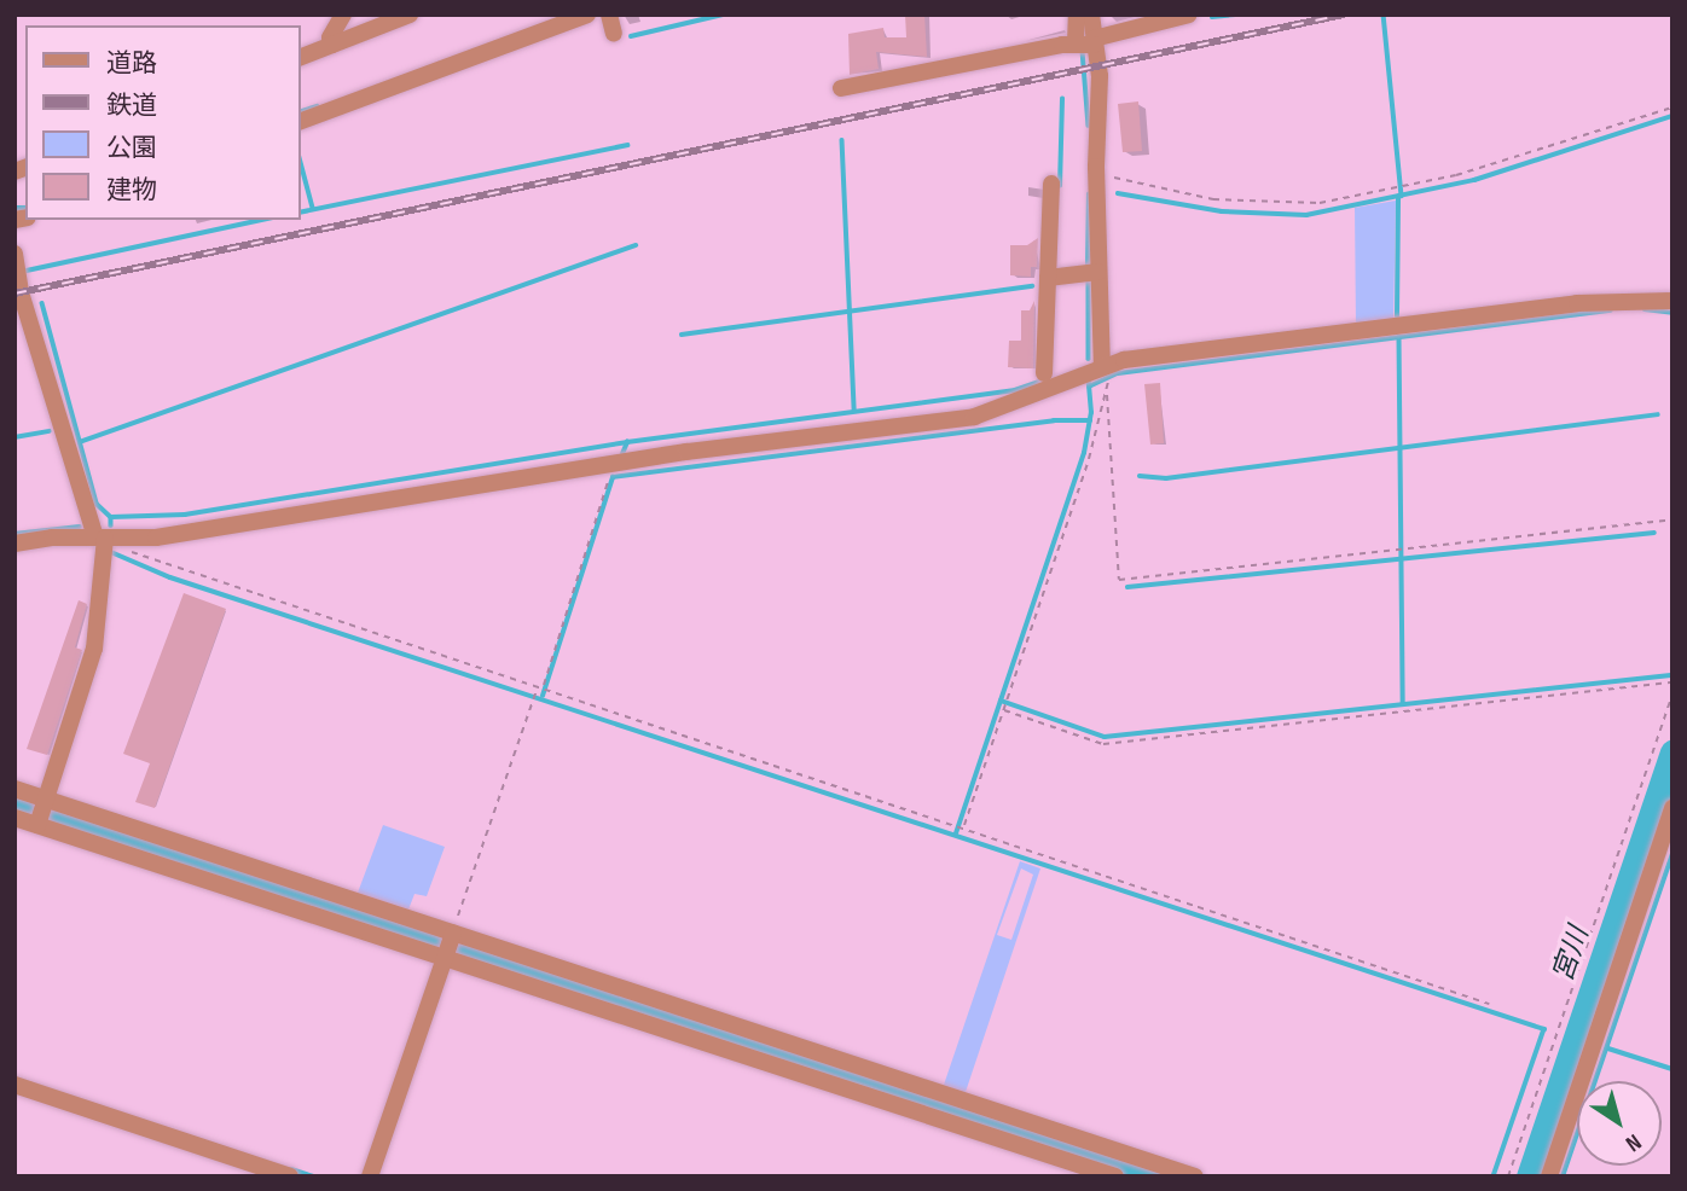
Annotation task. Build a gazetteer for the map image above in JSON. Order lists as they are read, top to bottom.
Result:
{
  "water": ["宮川"],
  "legend": [
    "道路",
    "鉄道",
    "公園",
    "建物"
  ],
  "north": "bottom right"
}
